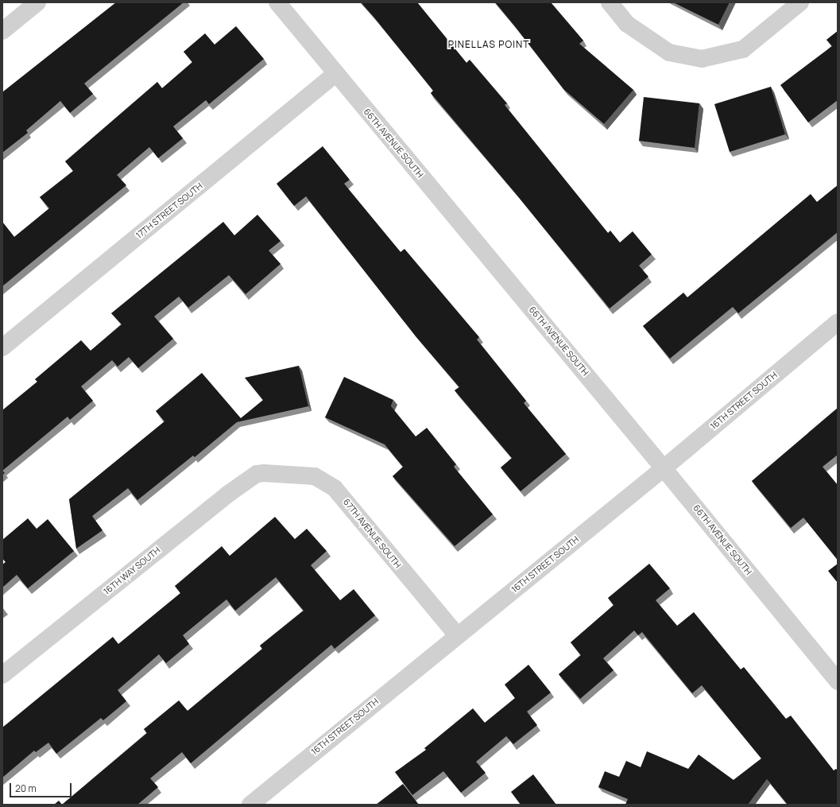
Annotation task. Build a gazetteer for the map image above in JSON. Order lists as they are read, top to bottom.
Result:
{
  "streets": {
    "street": [
      "66TH AVENUE SOUTH",
      "17TH STREET SOUTH",
      "16TH STREET SOUTH",
      "67TH AVENUE SOUTH",
      "16TH WAY SOUTH"
    ]
  },
  "crossings": [
    ["66TH AVENUE SOUTH", "17TH STREET SOUTH"],
    ["66TH AVENUE SOUTH", "16TH STREET SOUTH"],
    ["16TH STREET SOUTH", "67TH AVENUE SOUTH"],
    ["67TH AVENUE SOUTH", "16TH WAY SOUTH"]
  ],
  "districts": ["PINELLAS POINT"],
  "scale_bar": "20 m"
}
